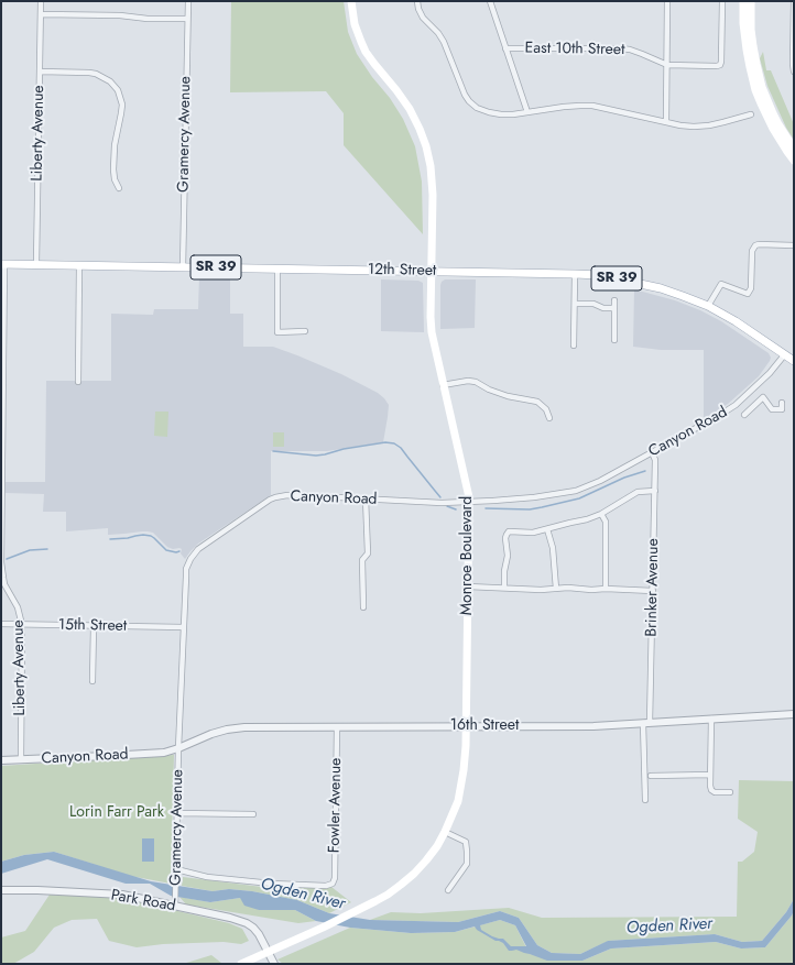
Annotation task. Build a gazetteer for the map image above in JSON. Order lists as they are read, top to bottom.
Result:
{
  "streets": {
    "main road": ["SR 39", "12th Street", "Monroe Boulevard"],
    "street": [
      "East 10th Street",
      "Liberty Avenue",
      "Gramercy Avenue",
      "Canyon Road",
      "Brinker Avenue",
      "15th Street",
      "16th Street",
      "Fowler Avenue",
      "Park Road"
    ]
  },
  "crossings": [
    ["Liberty Avenue", "12th Street"],
    ["Liberty Avenue", "Canyon Road"],
    ["Liberty Avenue", "15th Street"],
    ["Gramercy Avenue", "12th Street"],
    ["Gramercy Avenue", "Canyon Road"],
    ["Gramercy Avenue", "16th Street"],
    ["Gramercy Avenue", "Fowler Avenue"],
    ["Gramercy Avenue", "Park Road"],
    ["SR 39", "12th Street"],
    ["SR 39", "Canyon Road"],
    ["12th Street", "Canyon Road"],
    ["12th Street", "Monroe Boulevard"],
    ["Canyon Road", "Monroe Boulevard"],
    ["Canyon Road", "Brinker Avenue"],
    ["Canyon Road", "15th Street"],
    ["Canyon Road", "16th Street"],
    ["Monroe Boulevard", "16th Street"],
    ["Monroe Boulevard", "Park Road"],
    ["Brinker Avenue", "16th Street"],
    ["16th Street", "Fowler Avenue"]
  ],
  "water": ["Ogden River"],
  "parks": ["Lorin Farr Park"]
}
